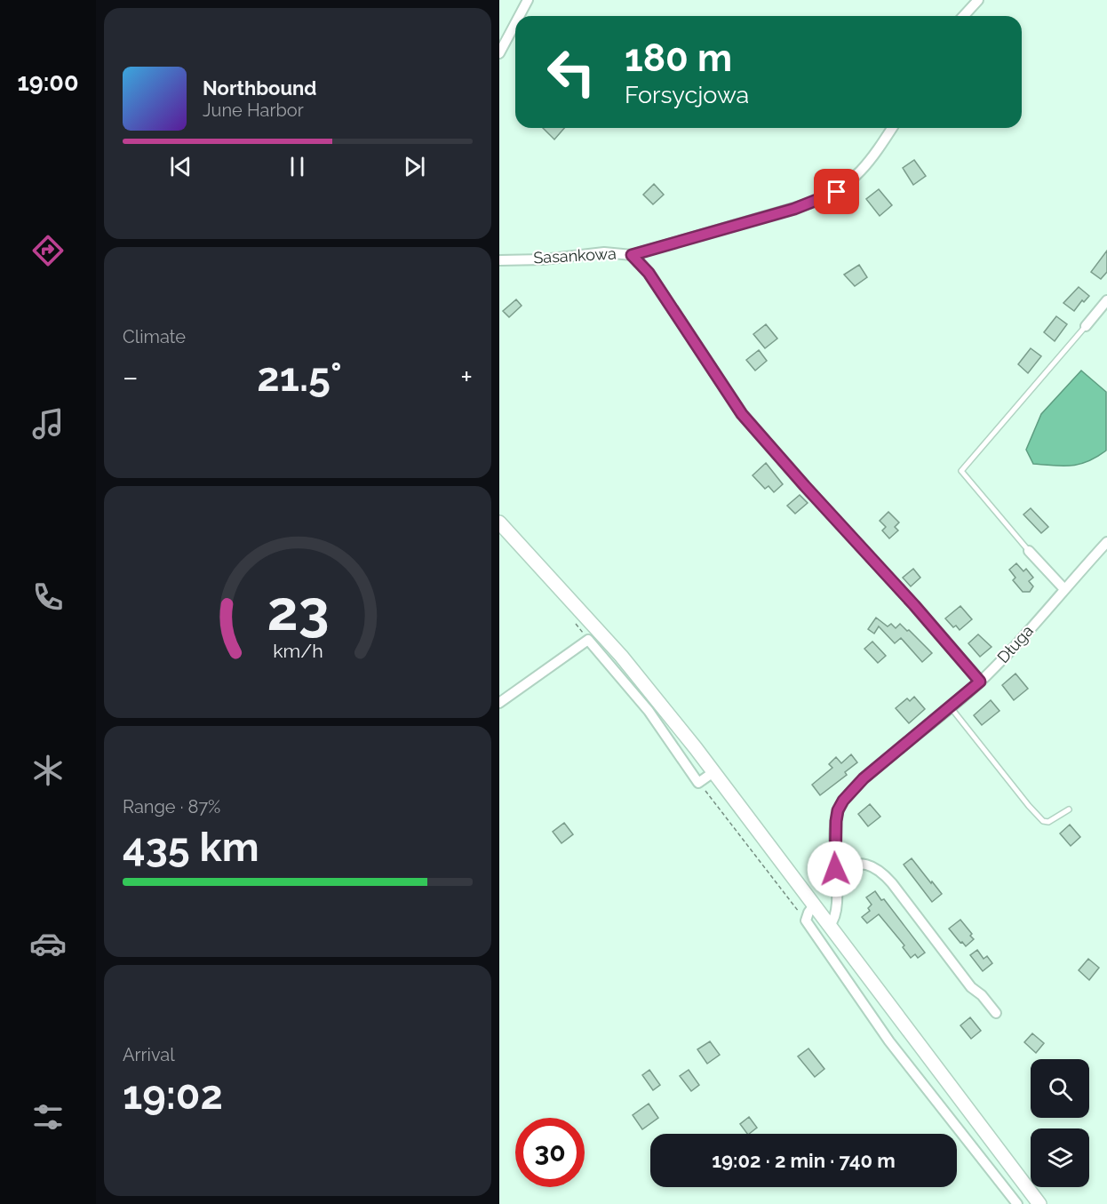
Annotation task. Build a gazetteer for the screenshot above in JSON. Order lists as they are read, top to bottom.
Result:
{
  "streets": {
    "street": ["Sasankowa", "Długa"]
  },
  "page": {
    "tabs": "19:00",
    "turn": ["180 m", "Forsycjowa"],
    "song": ["Northbound", "June Harbor"],
    "tile": [
      "Climate",
      ["Range · 87%", "435 km"],
      ["Arrival", "19:02"]
    ],
    "heat": ["−", "21.5°", "+"],
    "limit": "30",
    "trip": "19:02 · 2 min · 740 m",
    "gauge": ["23", "km/h"]
  }
}
